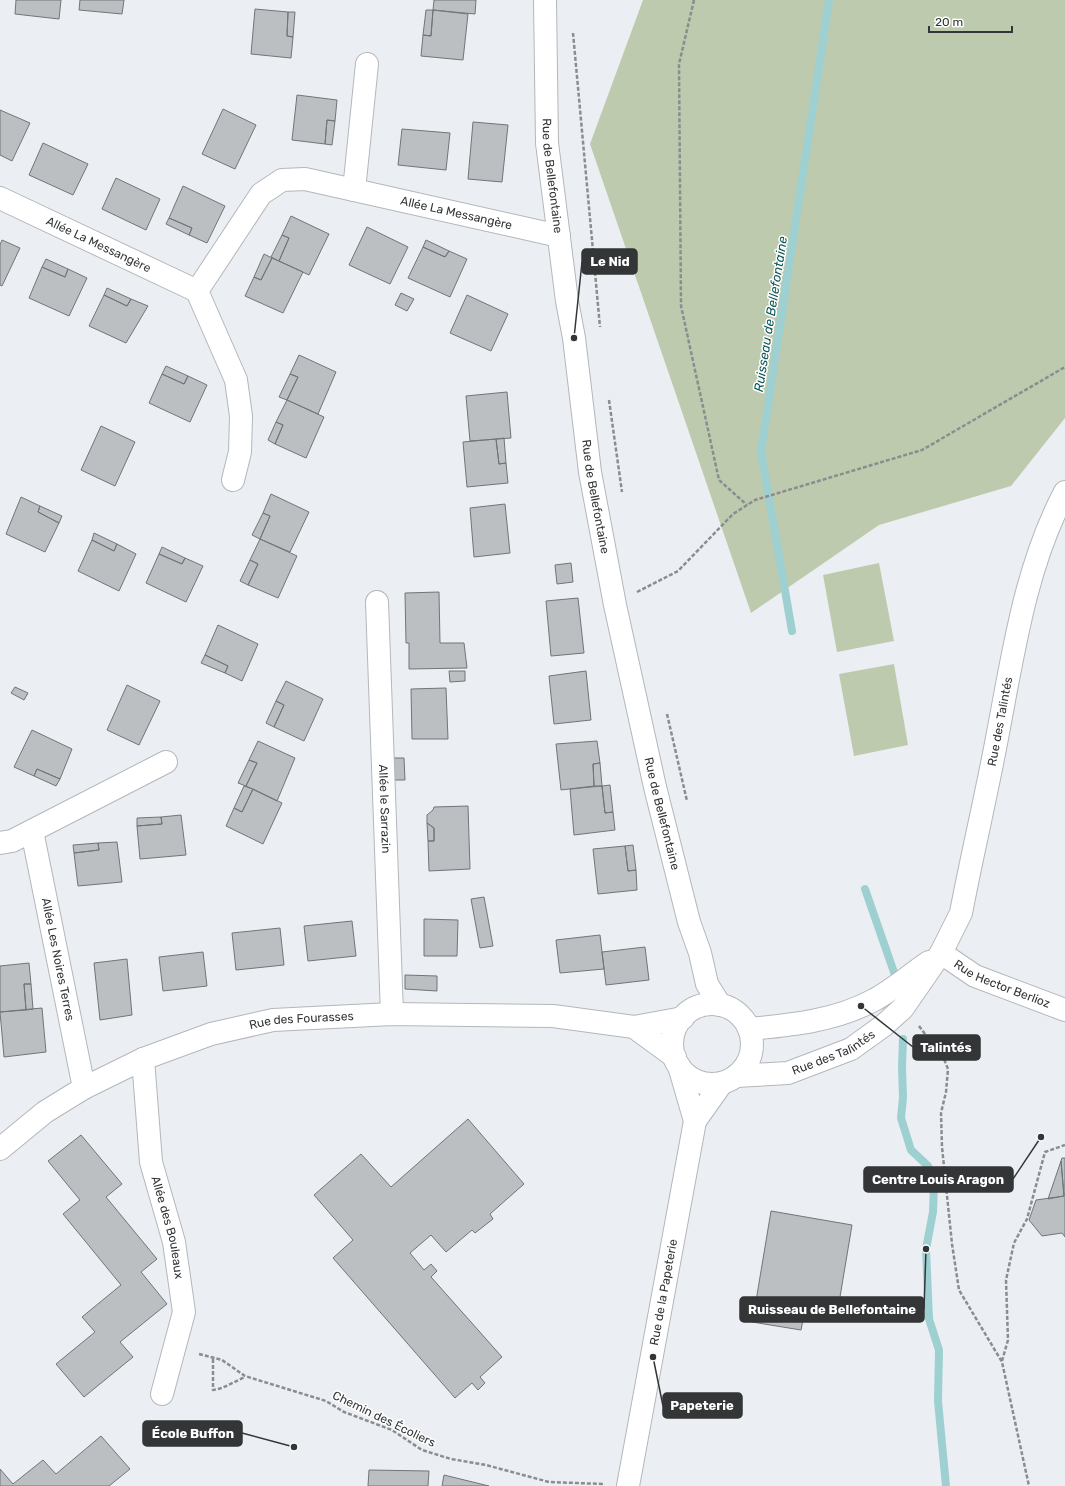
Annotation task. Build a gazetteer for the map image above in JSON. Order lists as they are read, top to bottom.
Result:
{
  "streets": {
    "street": [
      "Rue de Bellefontaine",
      "Allée La Messangère",
      "Rue des Talintés",
      "Allée le Sarrazin",
      "Allée Les Noires Terres",
      "Rue Hector Berlioz",
      "Rue des Fourasses",
      "Allée des Bouleaux",
      "Rue de la Papeterie"
    ],
    "path": ["Chemin des Écoliers"]
  },
  "crossings": [
    ["Rue de Bellefontaine", "Allée La Messangère"],
    ["Rue de Bellefontaine", "Rue des Talintés"],
    ["Rue de Bellefontaine", "Rue de la Papeterie"],
    ["Rue des Talintés", "Rue Hector Berlioz"],
    ["Rue des Talintés", "Rue de la Papeterie"],
    ["Allée le Sarrazin", "Rue des Fourasses"],
    ["Allée Les Noires Terres", "Rue des Fourasses"],
    ["Rue des Fourasses", "Allée des Bouleaux"],
    ["Rue de la Papeterie", "Chemin des Écoliers"]
  ],
  "water": ["Ruisseau de Bellefontaine"],
  "places": [
    "Le Nid",
    "Talintés",
    "Centre Louis Aragon",
    "Ruisseau de Bellefontaine",
    "Papeterie",
    "École Buffon"
  ],
  "scale_bar": "20 m"
}
